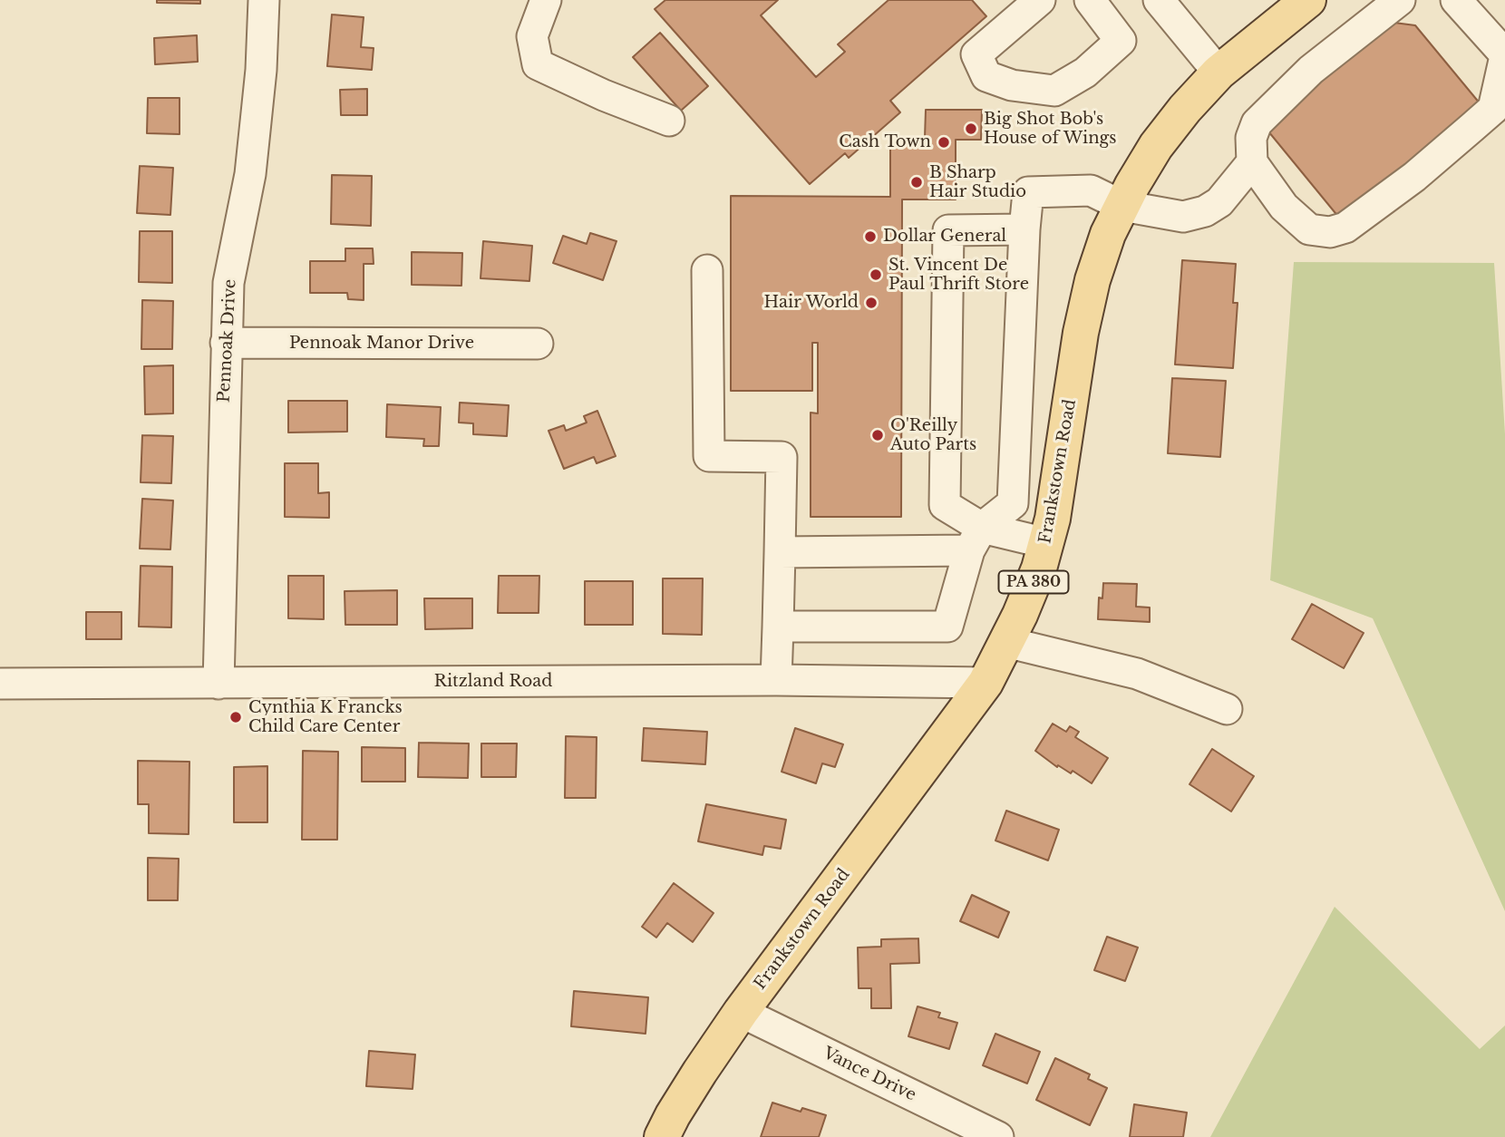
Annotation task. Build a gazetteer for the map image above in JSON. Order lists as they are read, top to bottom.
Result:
{
  "streets": {
    "main road": ["Frankstown Road", "PA 380"],
    "street": [
      "Pennoak Drive",
      "Pennoak Manor Drive",
      "Ritzland Road",
      "Vance Drive"
    ]
  },
  "crossings": [
    ["Pennoak Drive", "Pennoak Manor Drive"],
    ["Pennoak Drive", "Ritzland Road"],
    ["Frankstown Road", "Ritzland Road"],
    ["Frankstown Road", "Vance Drive"]
  ],
  "places": [
    "Big Shot Bob's House of Wings",
    "Cash Town",
    "B Sharp Hair Studio",
    "Dollar General",
    "St. Vincent De Paul Thrift Store",
    "Hair World",
    "O'Reilly Auto Parts",
    "Cynthia K Francks Child Care Center"
  ]
}
